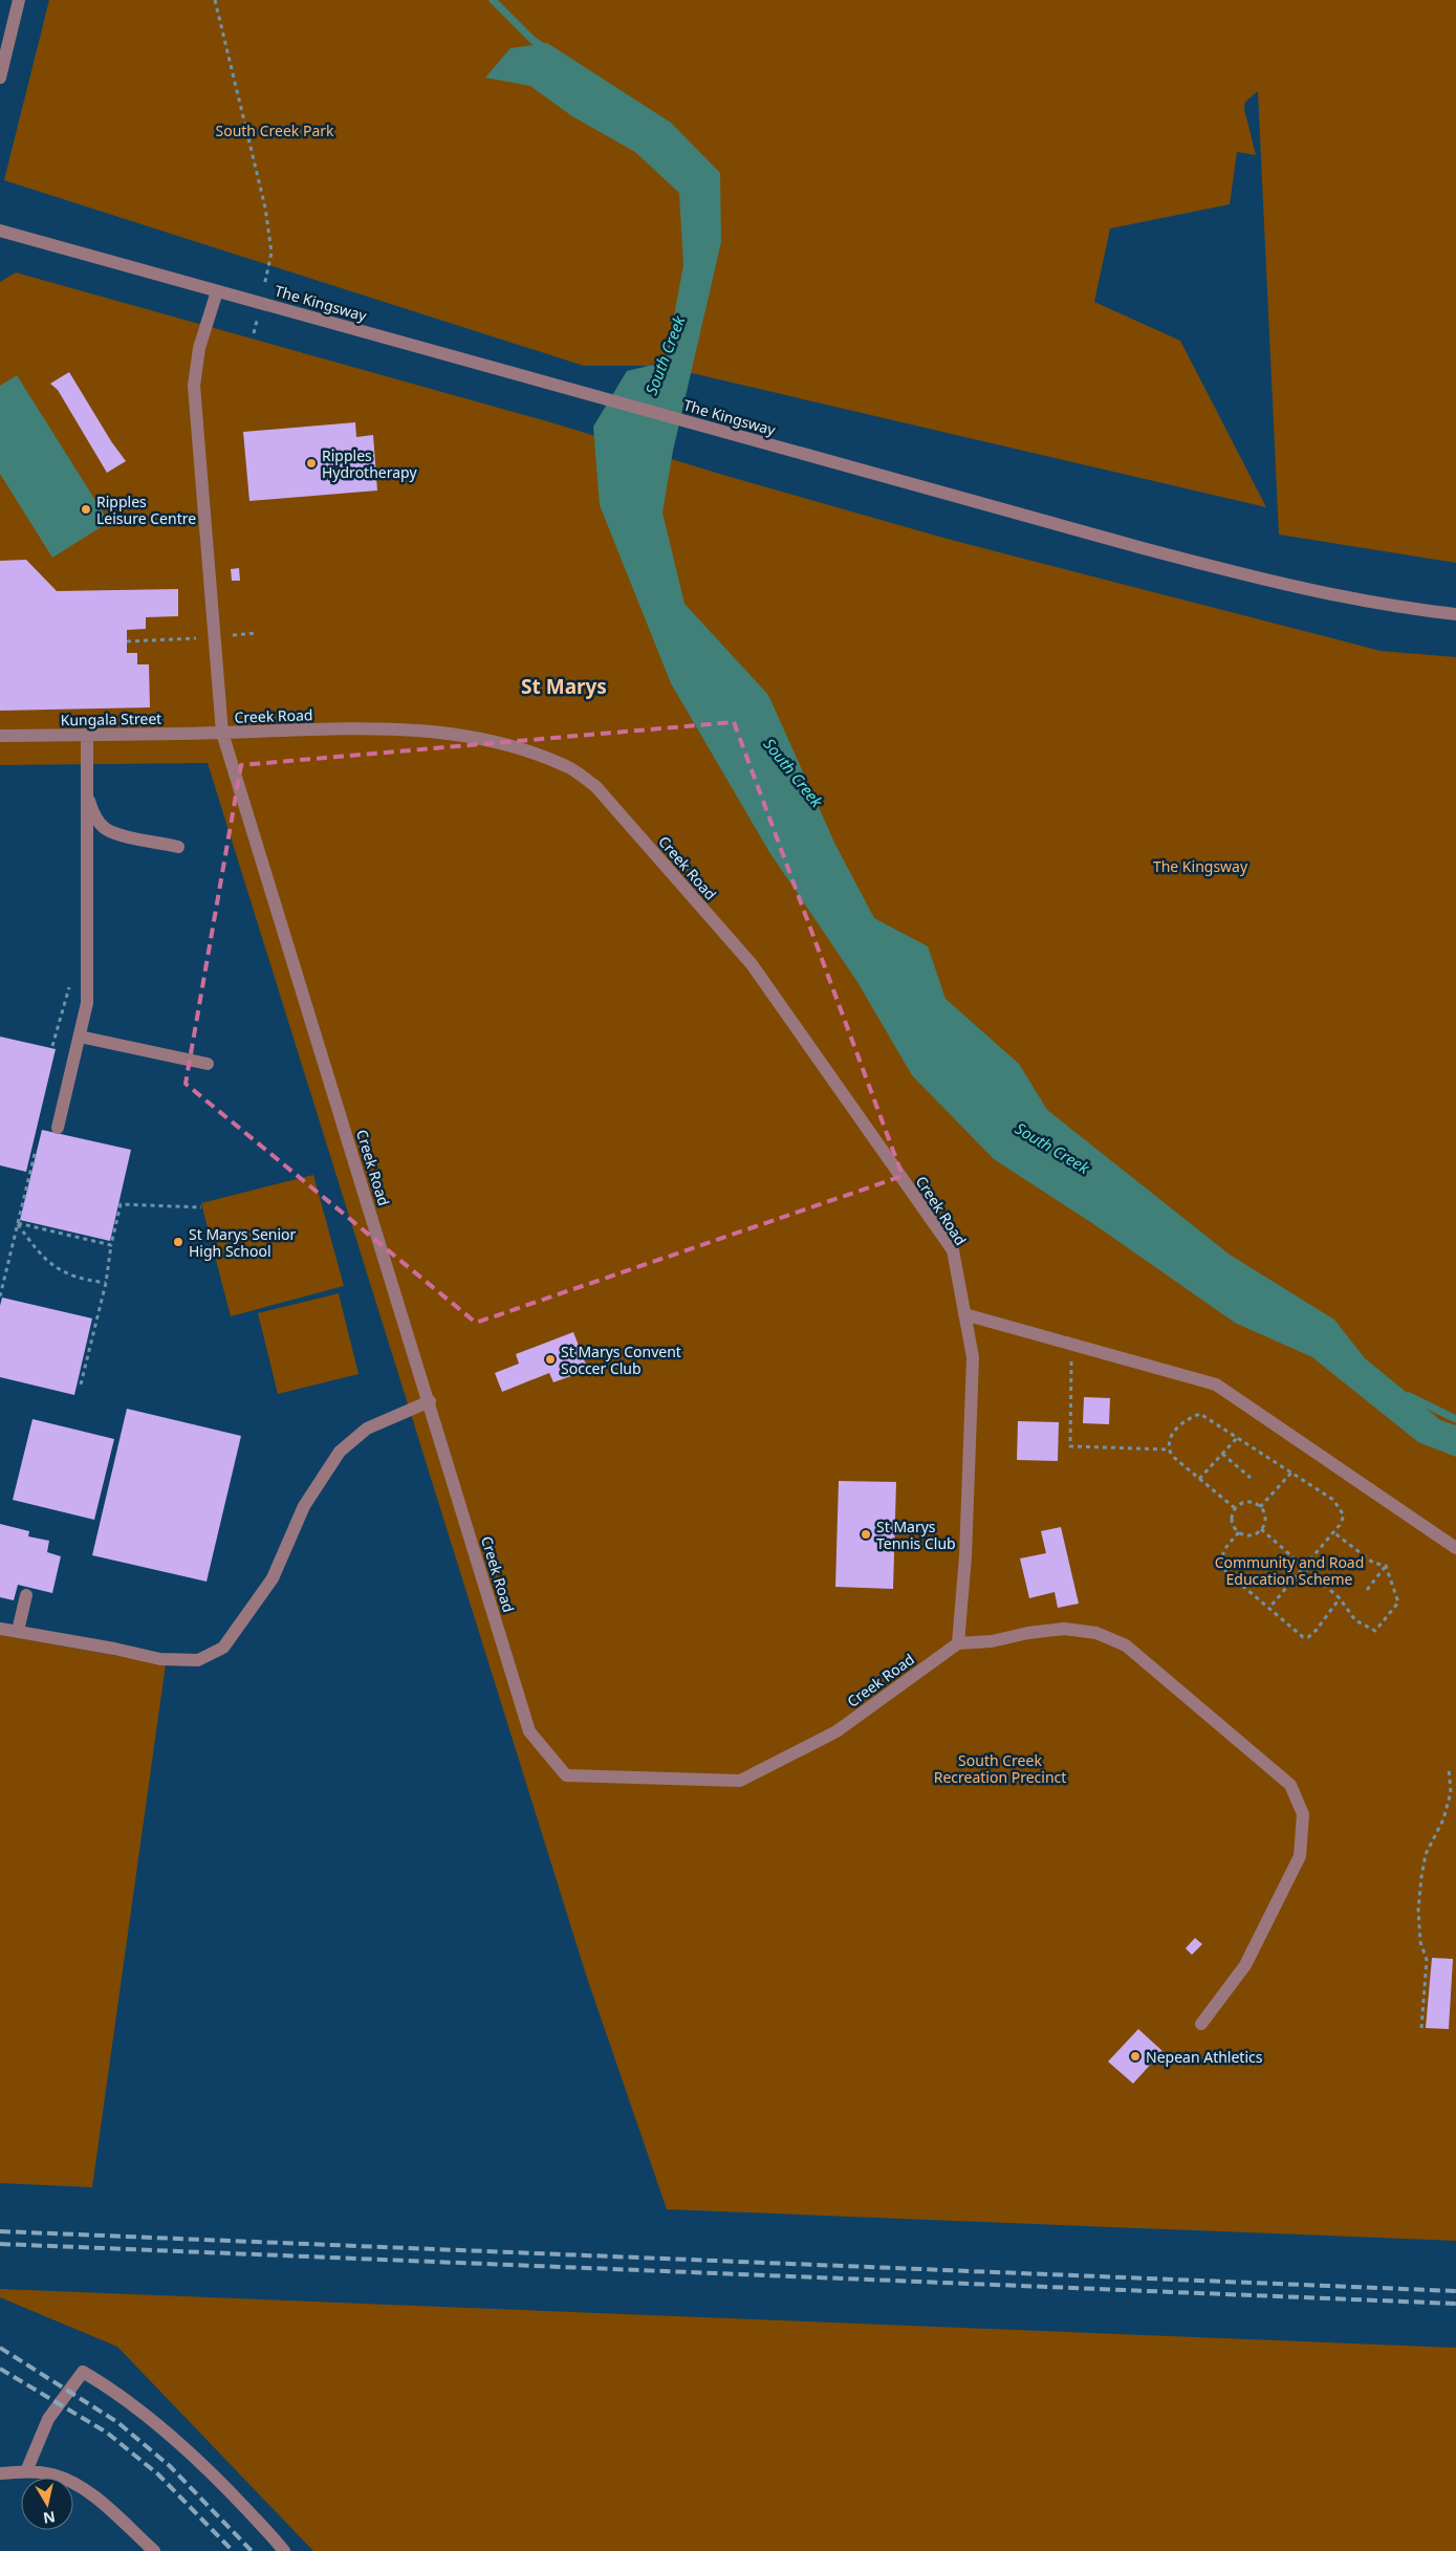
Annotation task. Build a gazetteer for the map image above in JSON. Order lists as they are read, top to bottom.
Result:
{
  "streets": {
    "street": ["The Kingsway", "Creek Road", "Kungala Street"]
  },
  "crossings": [
    ["The Kingsway", "Creek Road"],
    ["Creek Road", "Kungala Street"]
  ],
  "districts": ["St Marys"],
  "water": ["South Creek"],
  "parks": [
    "South Creek Park",
    "The Kingsway",
    "Community and Road Education Scheme",
    "South Creek Recreation Precinct"
  ],
  "places": [
    "Ripples Hydrotherapy",
    "Ripples Leisure Centre",
    "St Marys Senior High School",
    "St Marys Convent Soccer Club",
    "St Marys Tennis Club",
    "Nepean Athletics"
  ],
  "north": "bottom"
}
